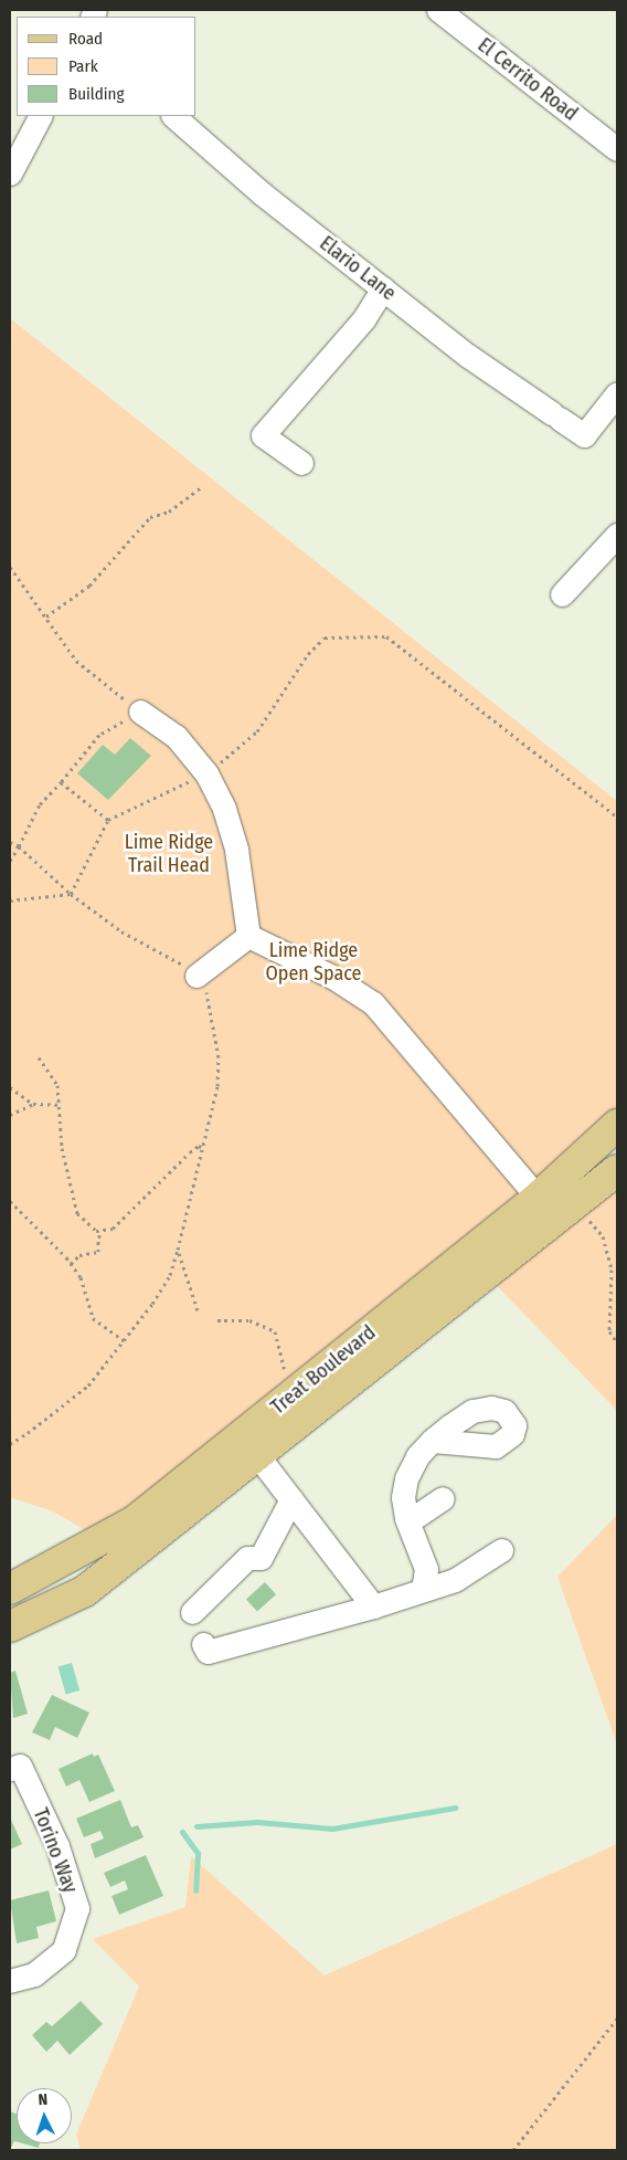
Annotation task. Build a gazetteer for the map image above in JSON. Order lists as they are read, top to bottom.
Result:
{
  "streets": {
    "main road": ["Treat Boulevard"],
    "street": ["El Cerrito Road", "Elario Lane", "Torino Way"]
  },
  "parks": ["Lime Ridge Trail Head", "Lime Ridge Open Space"],
  "legend": ["Road", "Park", "Building"],
  "north": "top"
}
